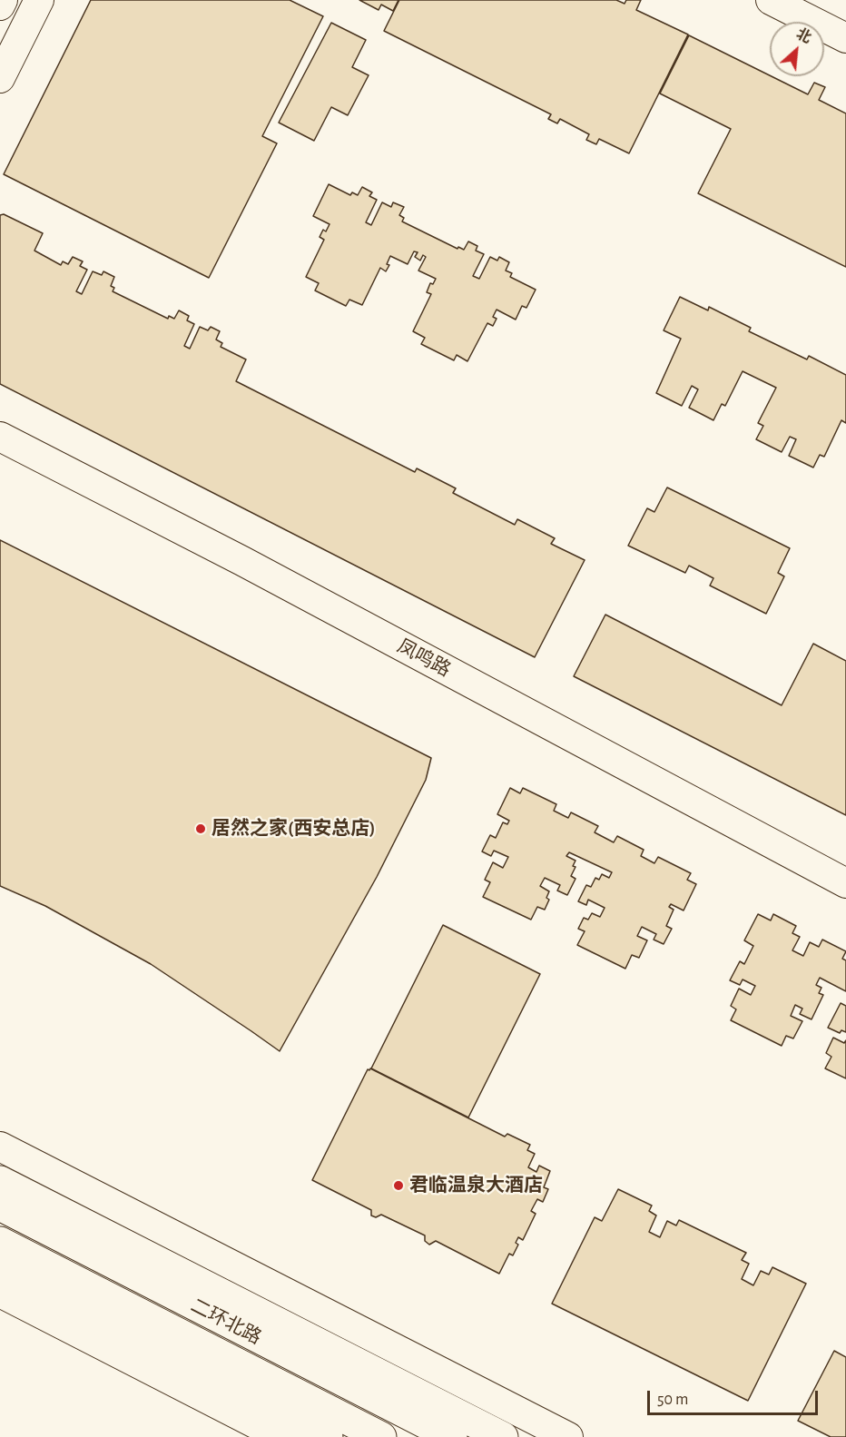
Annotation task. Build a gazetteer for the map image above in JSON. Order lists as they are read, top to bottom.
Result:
{
  "streets": {
    "highway": ["二环北路"],
    "main road": ["凤鸣路"]
  },
  "places": ["居然之家(西安总店)", "君临温泉大酒店"],
  "scale_bar": "50 m",
  "north": "top right"
}
